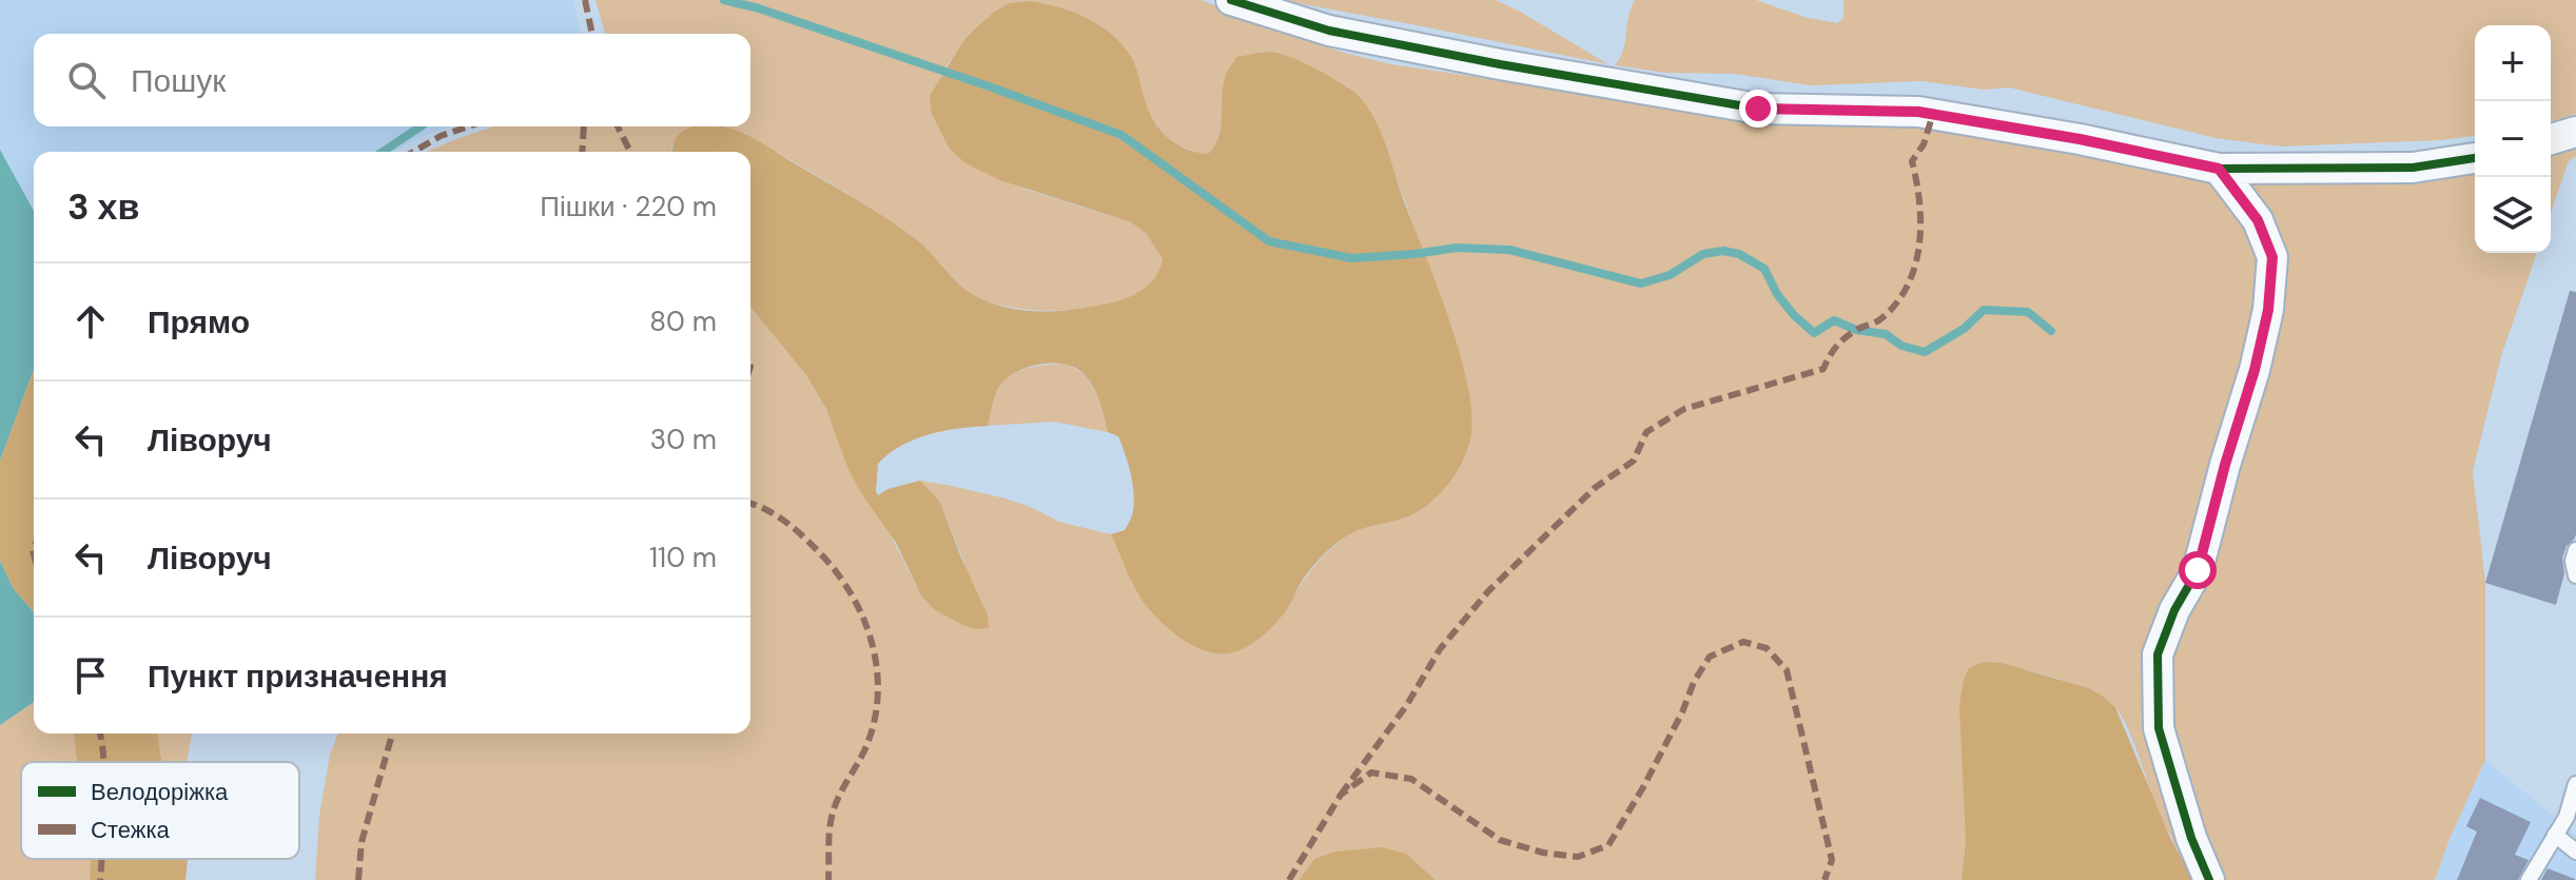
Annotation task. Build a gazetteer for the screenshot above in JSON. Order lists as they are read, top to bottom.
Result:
{
  "legend": ["Велодоріжка", "Стежка"],
  "page": {
    "map_buttons": ["+", "−"],
    "search": "Пошук",
    "heading": ["3 хв", "Пішки · 220 m"],
    "list": [
      ["Прямо", "80 m"],
      ["Ліворуч", "30 m"],
      ["Ліворуч", "110 m"],
      "Пункт призначення"
    ]
  }
}
